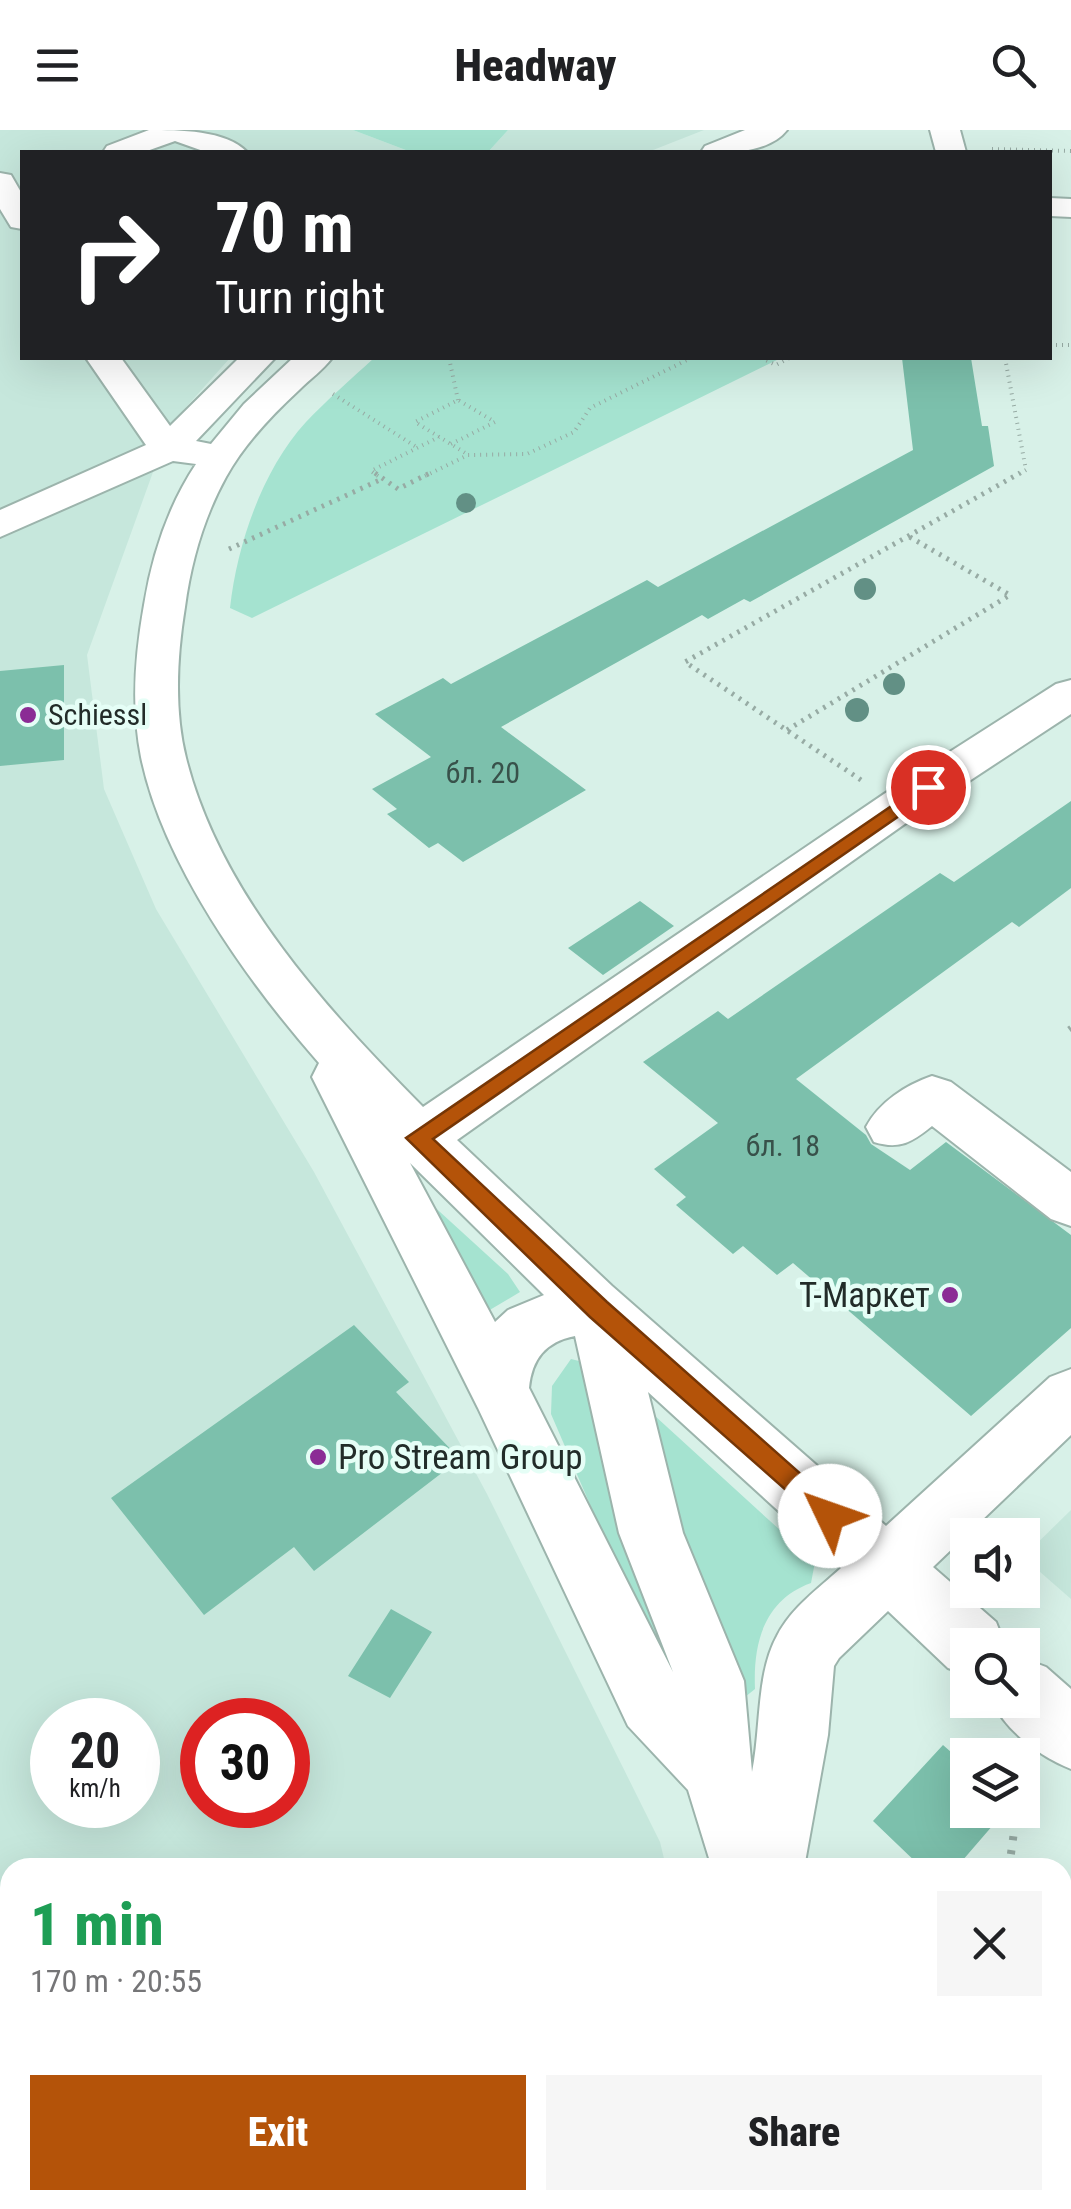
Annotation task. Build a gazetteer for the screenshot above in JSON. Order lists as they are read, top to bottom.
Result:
{
  "places": ["Schiessl", "Т-Маркет", "Pro Stream Group"],
  "house_numbers": ["бл. 20", "бл. 18"],
  "page": {
    "header": "Headway",
    "turn": ["70 m", "Turn right"],
    "speed": "20 km/h",
    "limit": "30",
    "heading": ["1 min", "170 m · 20:55"],
    "buttons": ["Exit", "Share"]
  }
}
